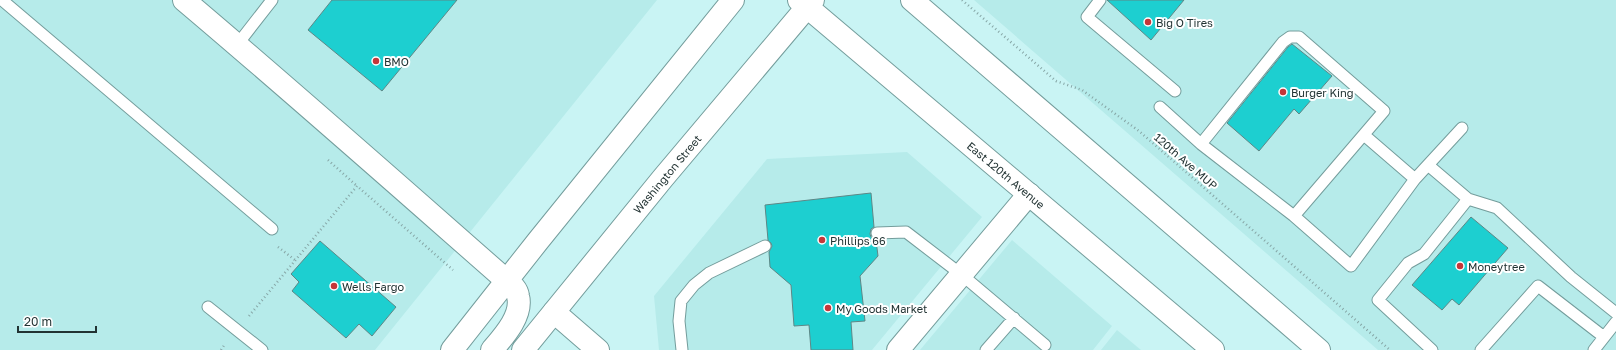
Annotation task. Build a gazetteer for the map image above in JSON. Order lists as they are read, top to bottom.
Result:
{
  "streets": {
    "main road": ["Washington Street", "East 120th Avenue"],
    "path": ["120th Ave MUP"]
  },
  "crossings": [
    ["Washington Street", "East 120th Avenue"]
  ],
  "places": [
    "Big O Tires",
    "BMO",
    "Burger King",
    "Phillips 66",
    "Moneytree",
    "Wells Fargo",
    "My Goods Market"
  ],
  "scale_bar": "20 m"
}
